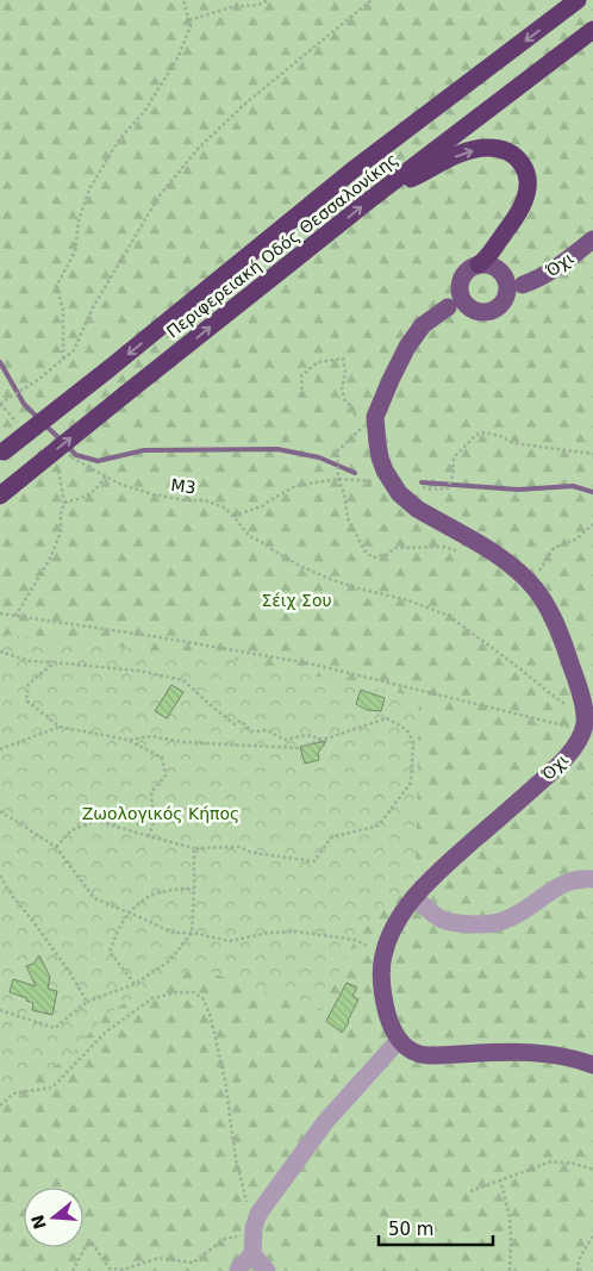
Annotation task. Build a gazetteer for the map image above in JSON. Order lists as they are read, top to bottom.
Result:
{
  "streets": {
    "highway": ["Περιφερειακή Οδός Θεσσαλονίκης"],
    "main road": ["Όχι"],
    "path": ["Μ3"]
  },
  "crossings": [
    ["Όχι", "Μ3"]
  ],
  "parks": ["Σέιχ Σου", "Ζωολογικός Κήπος"],
  "scale_bar": "50 m",
  "north": "left"
}
